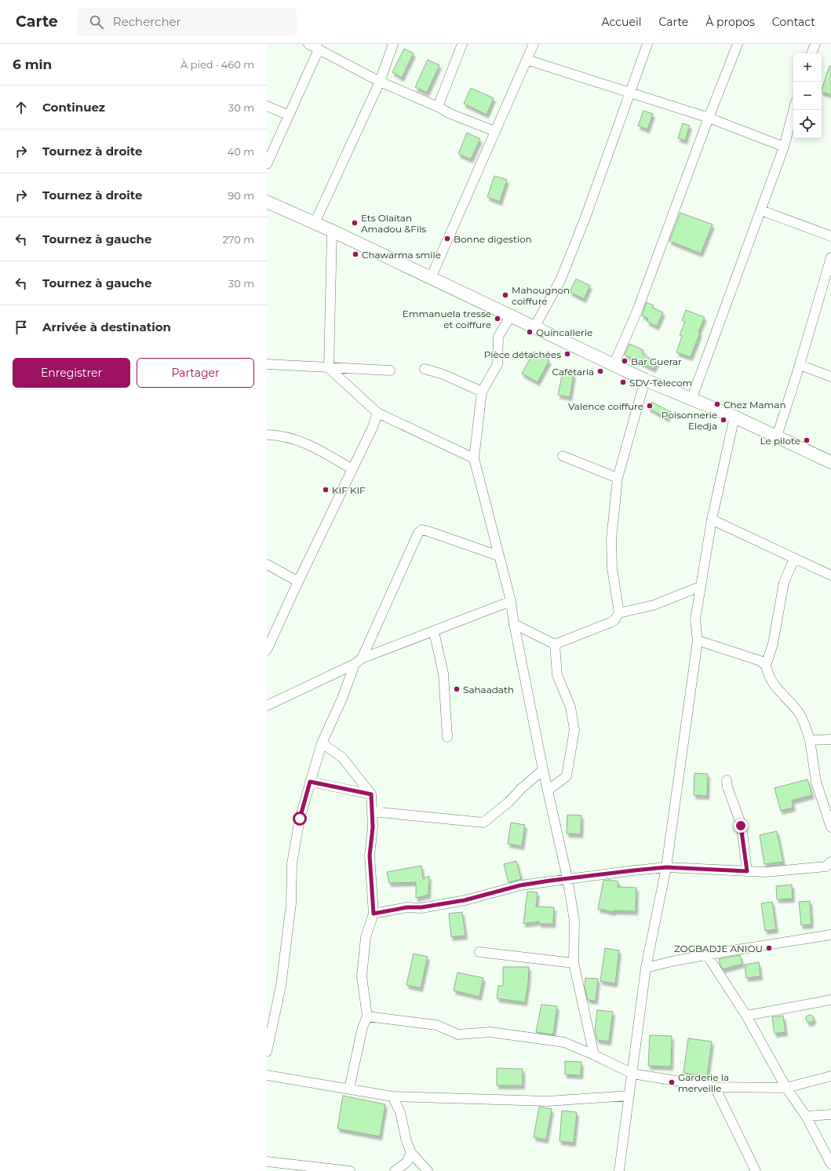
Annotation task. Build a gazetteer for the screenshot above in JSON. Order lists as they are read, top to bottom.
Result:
{
  "places": [
    "Ets Olaitan Amadou &Fils",
    "Bonne digestion",
    "Chawarma smile",
    "Mahougnon coiffure",
    "Emmanuela tresse et coiffure",
    "Quincallerie",
    "Pièce détachées",
    "Bar Guerar",
    "Cafétaria",
    "SDV-Télecom",
    "Chez Maman",
    "Valence coiffure",
    "Poisonnerie Eledja",
    "Le pilote",
    "KIF KIF",
    "Sahaadath",
    "ZOGBADJE ANIOU",
    "Garderie la merveille"
  ],
  "page": {
    "header": "Carte",
    "search": "Rechercher",
    "nav": [
      "Accueil",
      "Carte",
      "À propos",
      "Contact"
    ],
    "heading": ["6 min", "À pied · 460 m"],
    "map_buttons": ["+", "−"],
    "list": [
      ["Continuez", "30 m"],
      ["Tournez à droite", "40 m"],
      ["Tournez à droite", "90 m"],
      ["Tournez à gauche", "270 m"],
      ["Tournez à gauche", "30 m"],
      "Arrivée à destination"
    ],
    "buttons": ["Enregistrer", "Partager"]
  }
}
